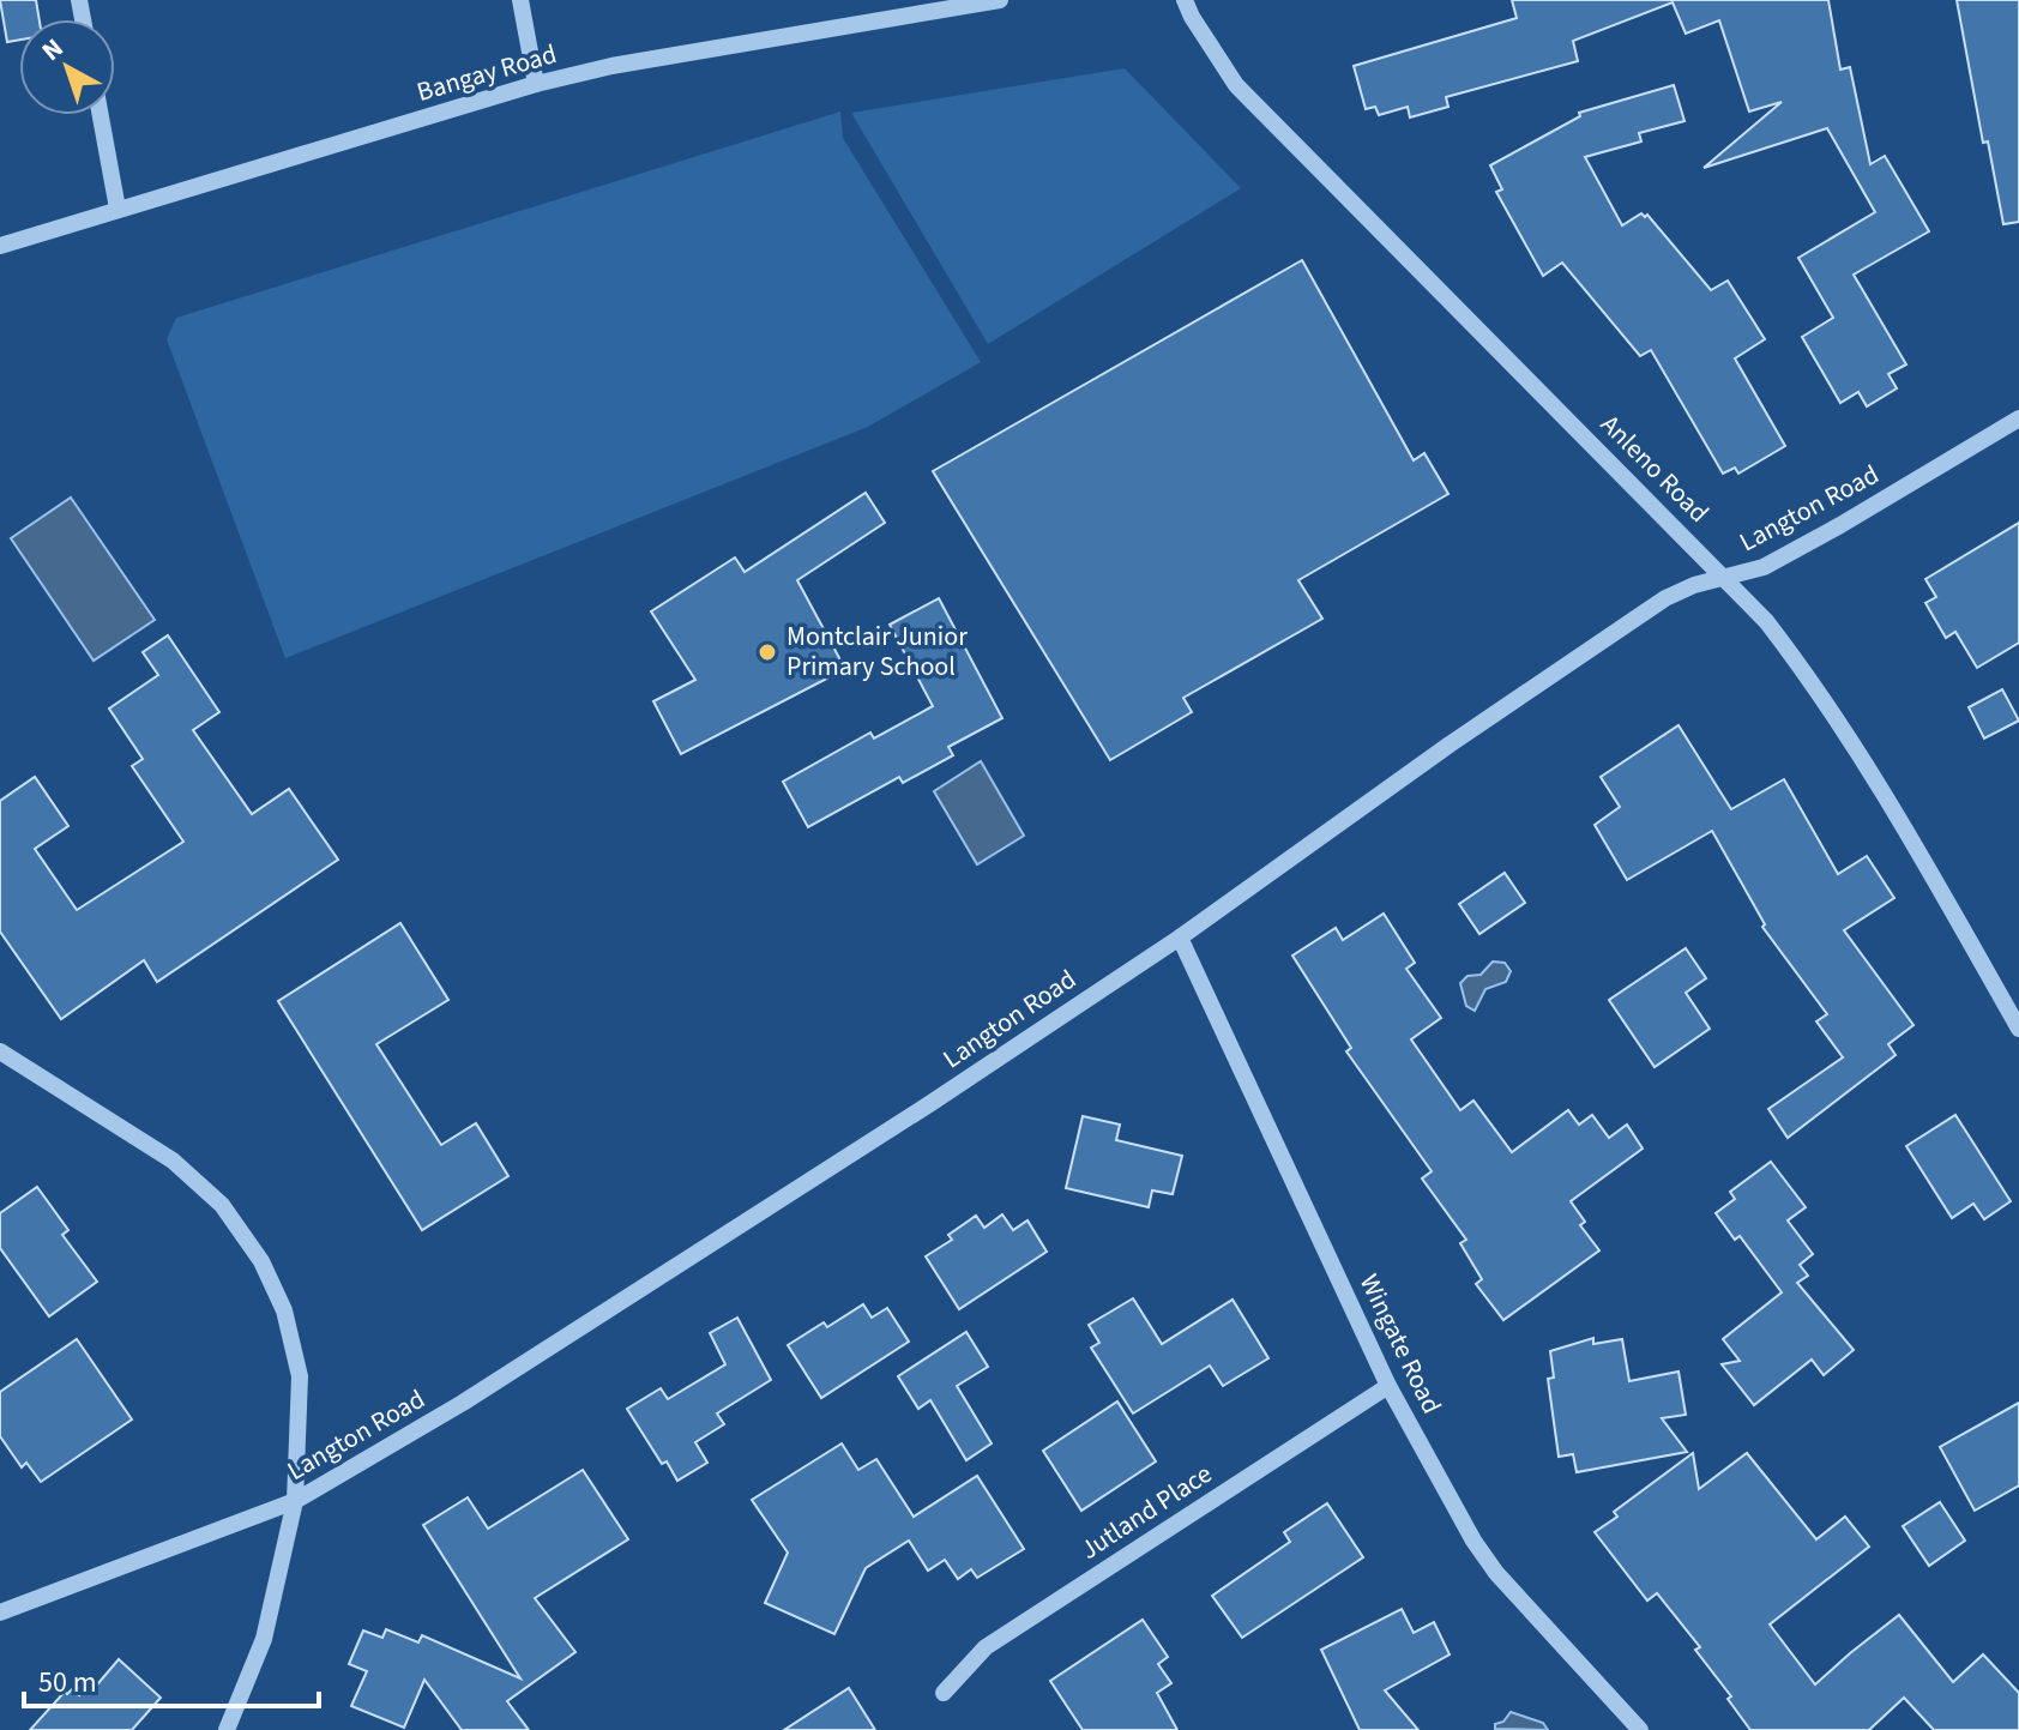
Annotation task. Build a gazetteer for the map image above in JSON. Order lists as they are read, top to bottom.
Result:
{
  "streets": {
    "street": [
      "Bangay Road",
      "Anleno Road",
      "Langton Road",
      "Wingate Road",
      "Jutland Place"
    ]
  },
  "crossings": [
    ["Anleno Road", "Langton Road"],
    ["Langton Road", "Wingate Road"],
    ["Wingate Road", "Jutland Place"]
  ],
  "places": ["Montclair Junior Primary School"],
  "scale_bar": "50 m",
  "north": "top left"
}
